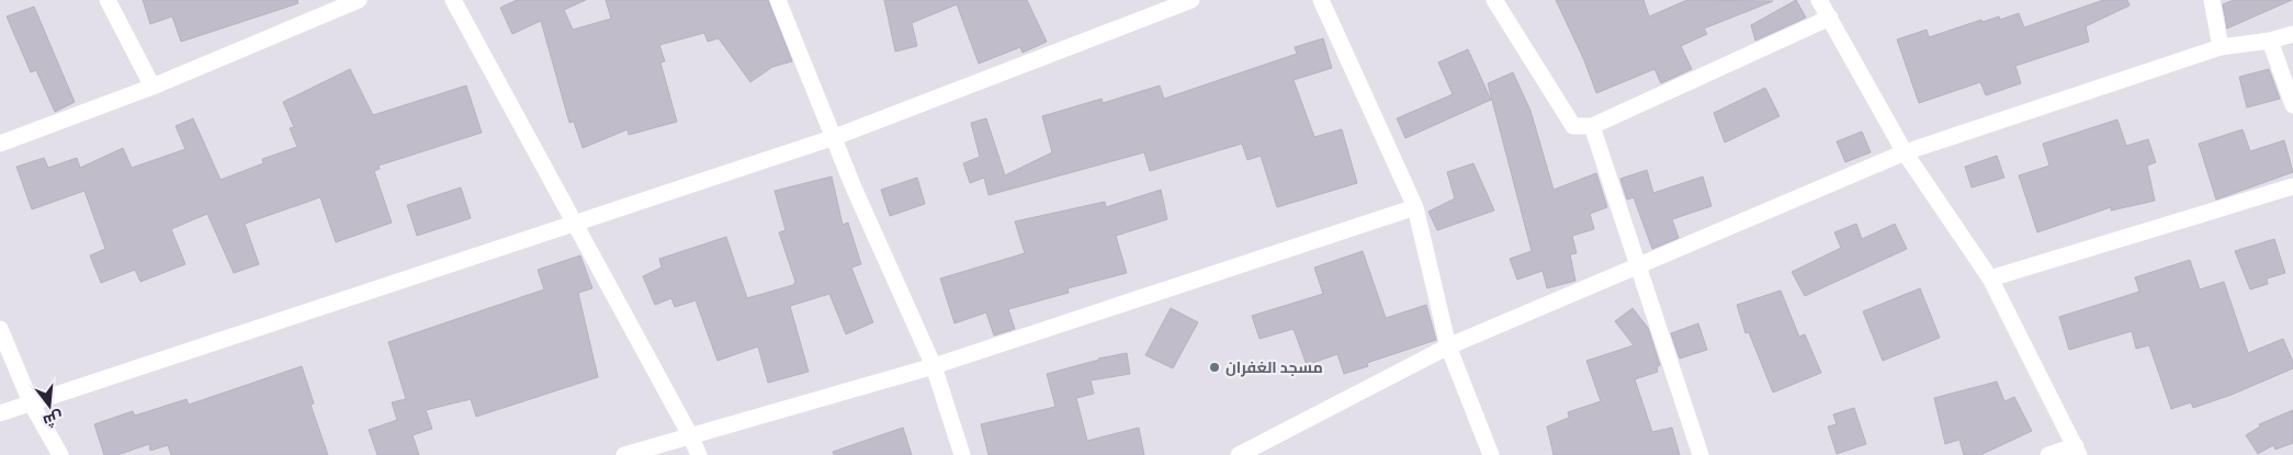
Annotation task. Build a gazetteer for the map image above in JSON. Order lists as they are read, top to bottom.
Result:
{
  "places": ["مسجد الغفران"],
  "north": "bottom"
}
